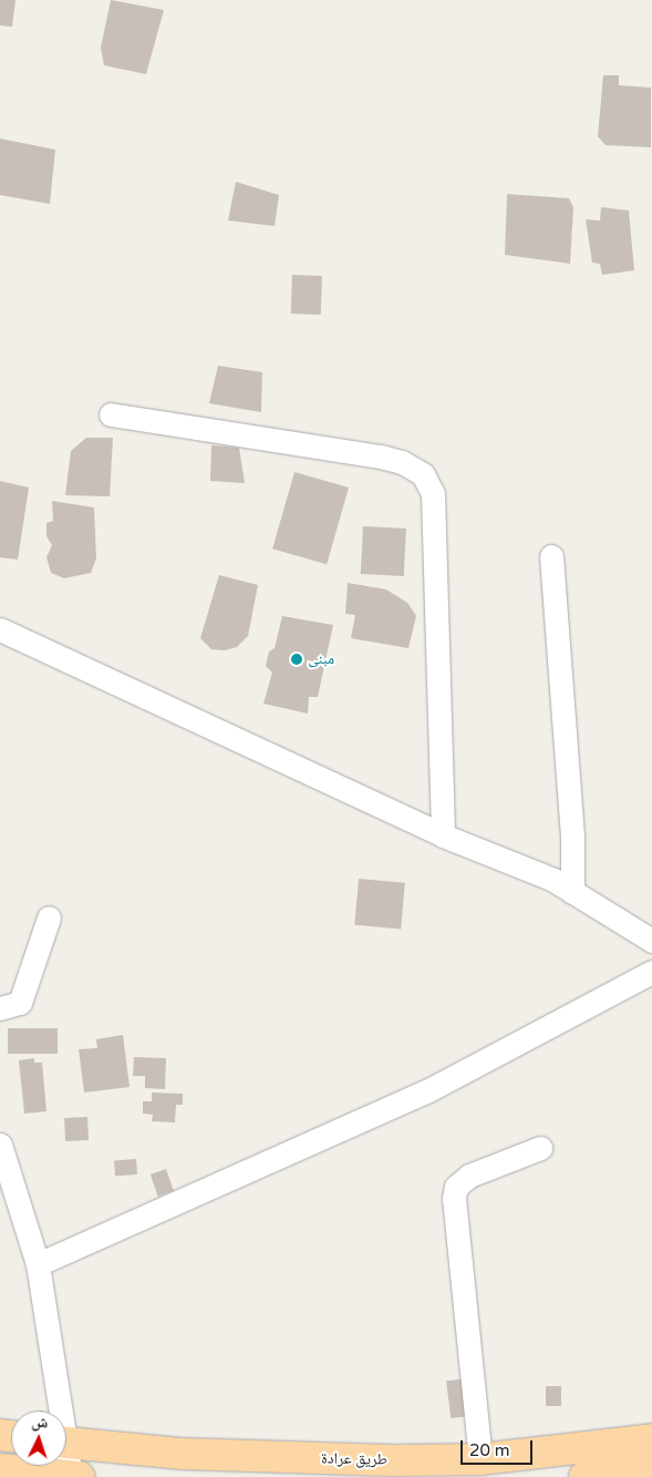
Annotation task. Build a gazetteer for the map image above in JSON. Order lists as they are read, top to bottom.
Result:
{
  "streets": {
    "main road": ["طريق عرادة"]
  },
  "places": ["مبنى"],
  "scale_bar": "20 m",
  "north": "top"
}
